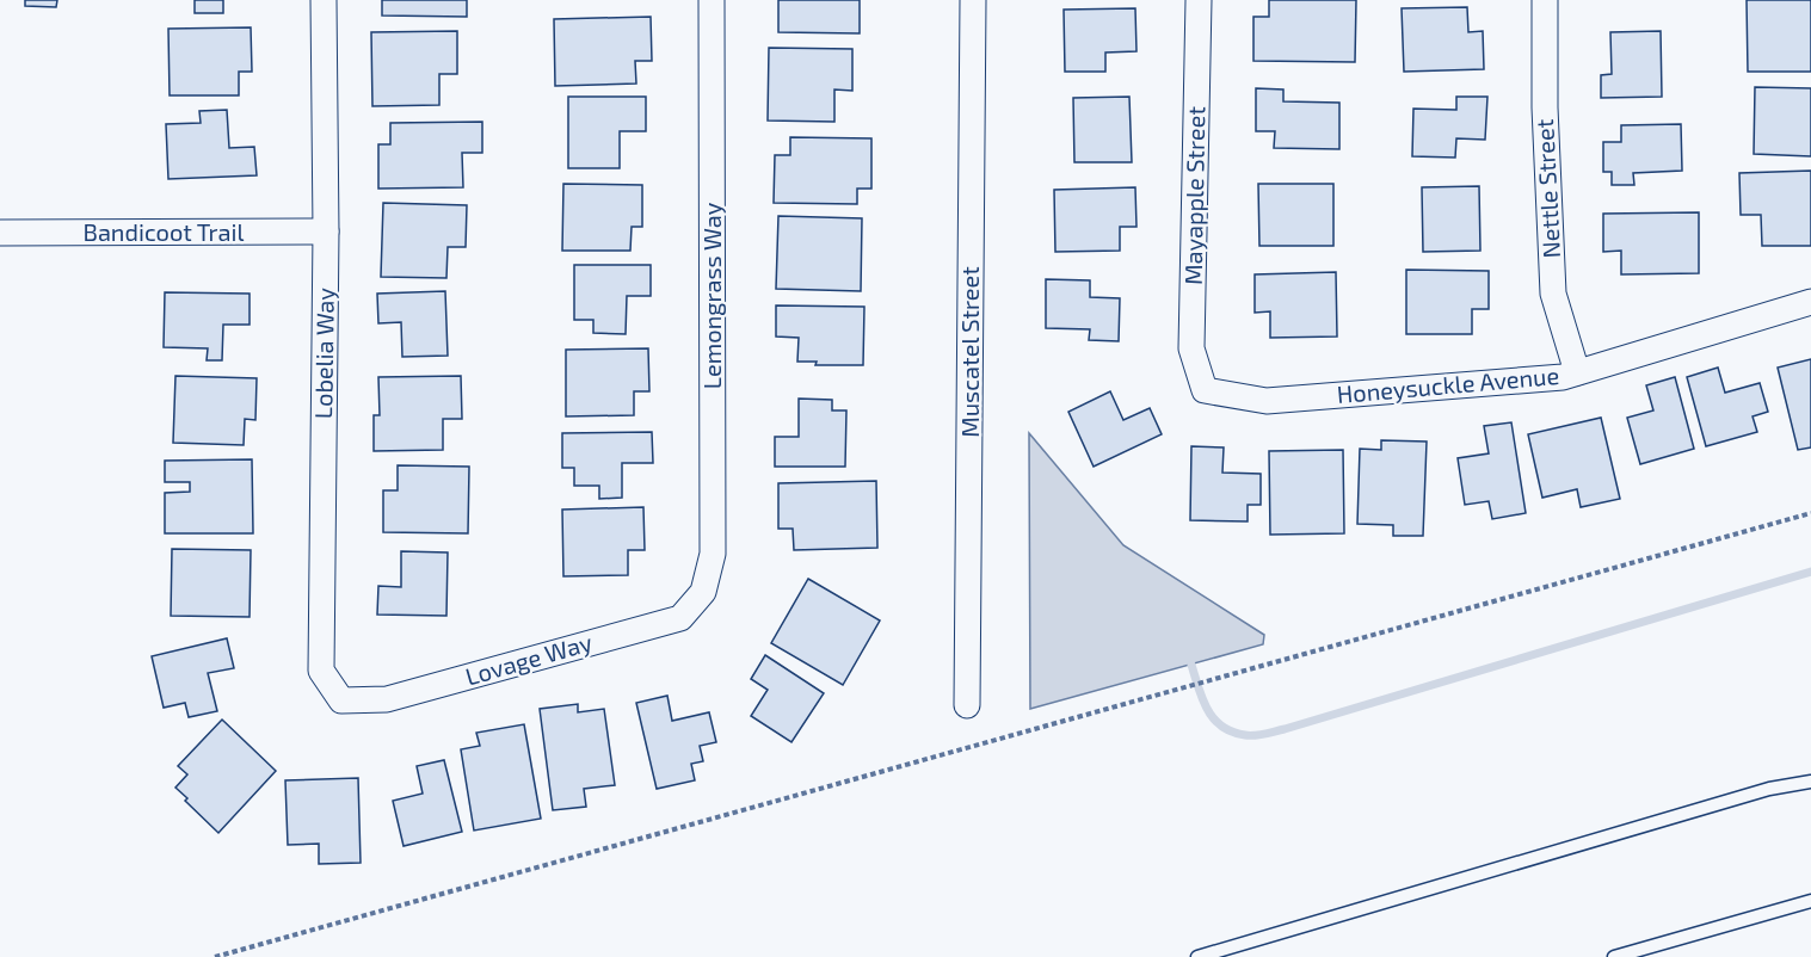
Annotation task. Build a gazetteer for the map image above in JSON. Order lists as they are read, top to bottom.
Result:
{
  "streets": {
    "street": [
      "Nettle Street",
      "Mayapple Street",
      "Bandicoot Trail",
      "Lemongrass Way",
      "Muscatel Street",
      "Lobelia Way",
      "Honeysuckle Avenue",
      "Lovage Way"
    ]
  },
  "crossings": [
    ["Nettle Street", "Honeysuckle Avenue"],
    ["Mayapple Street", "Honeysuckle Avenue"],
    ["Bandicoot Trail", "Lobelia Way"],
    ["Lemongrass Way", "Lovage Way"],
    ["Lobelia Way", "Lovage Way"]
  ]
}
